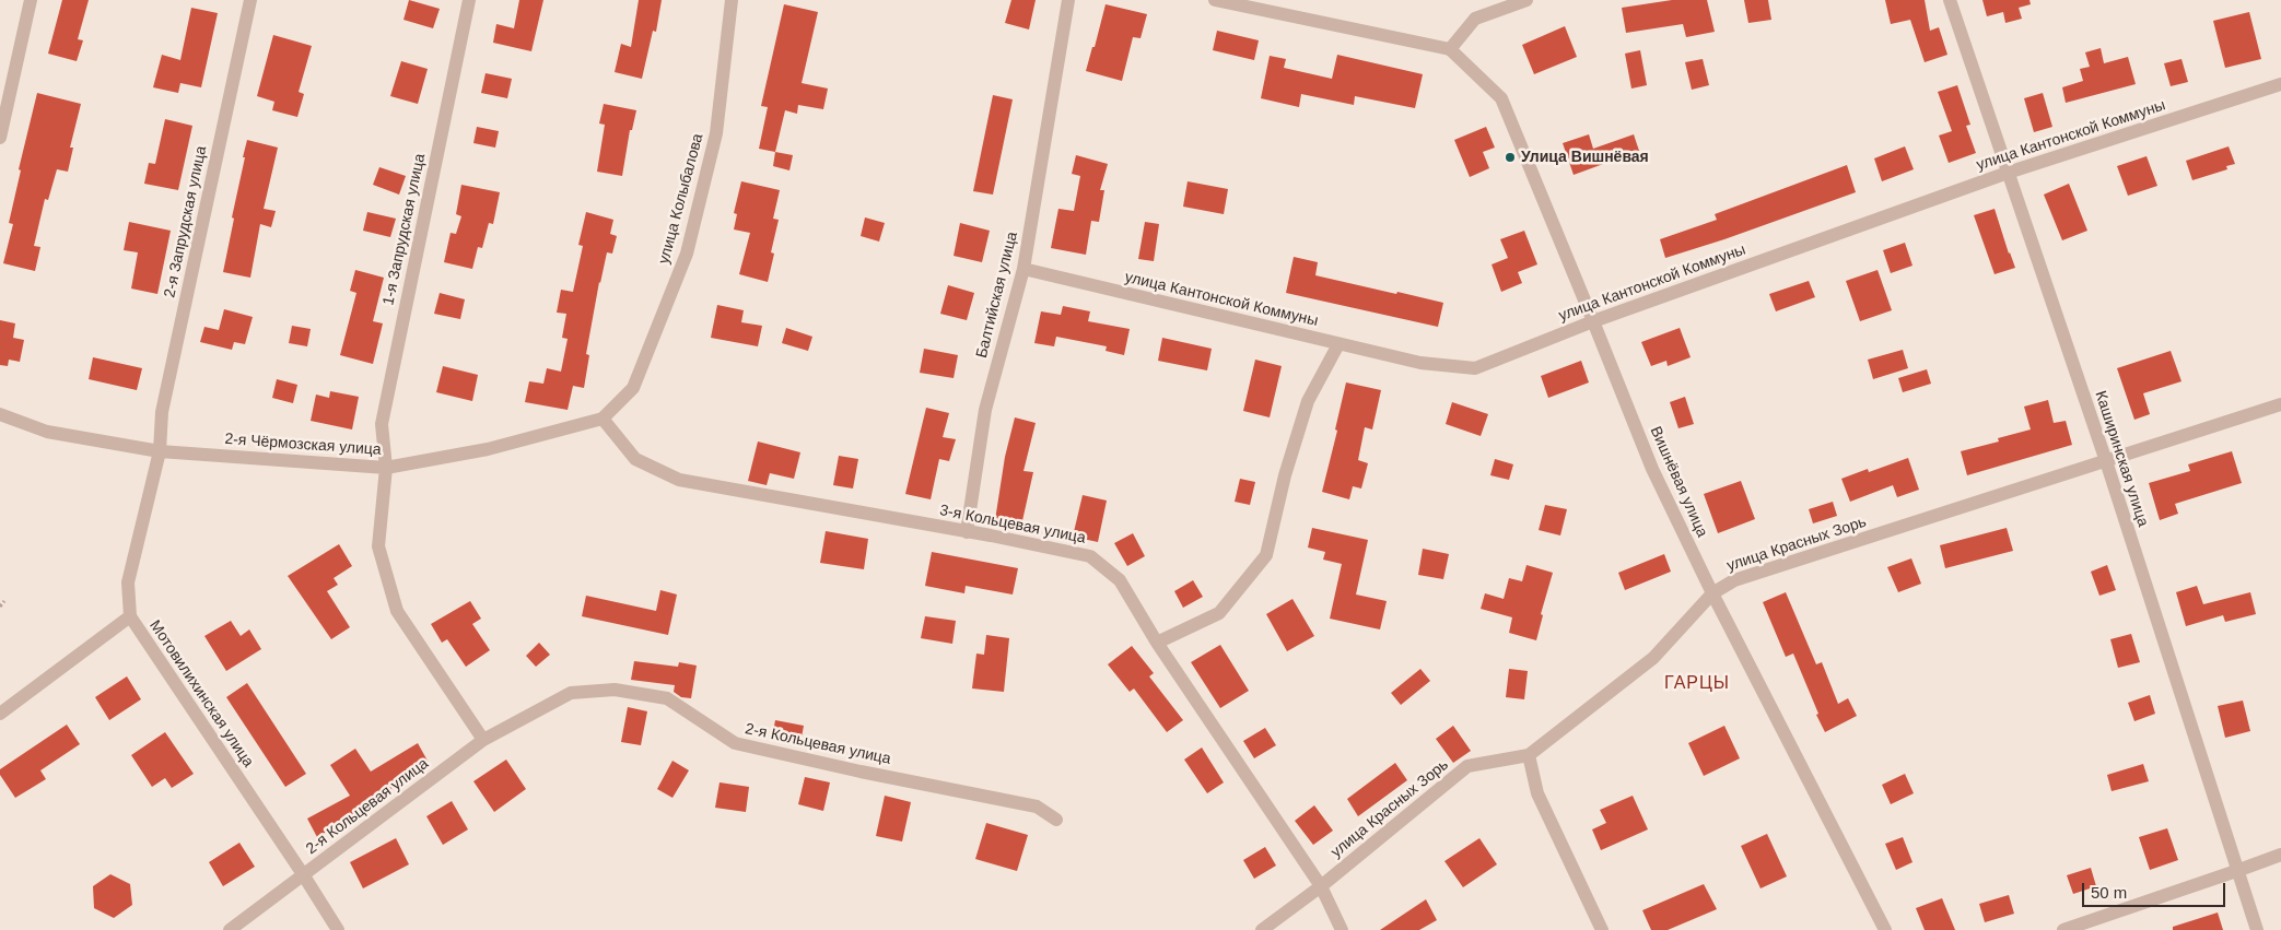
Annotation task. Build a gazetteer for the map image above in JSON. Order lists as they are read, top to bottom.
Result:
{
  "streets": {
    "street": [
      "улица Кантонской Коммуны",
      "улица Колыбалова",
      "2-я Запрудская улица",
      "1-я Запрудская улица",
      "Балтийская улица",
      "2-я Чёрмозская улица",
      "Каширинская улица",
      "Вишнёвая улица",
      "3-я Кольцевая улица",
      "улица Красных Зорь",
      "Мотовилихинская улица",
      "2-я Кольцевая улица"
    ]
  },
  "crossings": [
    ["улица Кантонской Коммуны", "Балтийская улица"],
    ["улица Кантонской Коммуны", "Каширинская улица"],
    ["улица Кантонской Коммуны", "Вишнёвая улица"],
    ["улица Колыбалова", "2-я Чёрмозская улица"],
    ["улица Колыбалова", "3-я Кольцевая улица"],
    ["2-я Запрудская улица", "2-я Чёрмозская улица"],
    ["2-я Запрудская улица", "Мотовилихинская улица"],
    ["1-я Запрудская улица", "2-я Чёрмозская улица"],
    ["1-я Запрудская улица", "2-я Кольцевая улица"],
    ["Балтийская улица", "3-я Кольцевая улица"],
    ["2-я Чёрмозская улица", "3-я Кольцевая улица"],
    ["2-я Чёрмозская улица", "Мотовилихинская улица"],
    ["Каширинская улица", "улица Красных Зорь"],
    ["Вишнёвая улица", "улица Красных Зорь"],
    ["3-я Кольцевая улица", "улица Красных Зорь"],
    ["Мотовилихинская улица", "2-я Кольцевая улица"]
  ],
  "districts": ["ГАРЦЫ"],
  "places": ["Улица Вишнёвая"],
  "scale_bar": "50 m"
}
